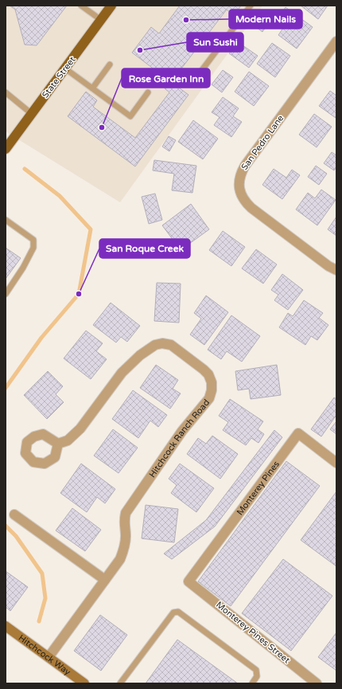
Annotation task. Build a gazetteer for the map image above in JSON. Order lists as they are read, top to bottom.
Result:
{
  "streets": {
    "main road": ["State Street"],
    "street": [
      "San Pedro Lane",
      "Hitchcock Ranch Road",
      "Monterey Pines",
      "Monterey Pines Street",
      "Hitchcock Way"
    ]
  },
  "crossings": [
    ["Hitchcock Ranch Road", "Hitchcock Way"],
    ["Monterey Pines", "Monterey Pines Street"]
  ],
  "places": [
    "Modern Nails",
    "Sun Sushi",
    "Rose Garden Inn",
    "San Roque Creek"
  ]
}
